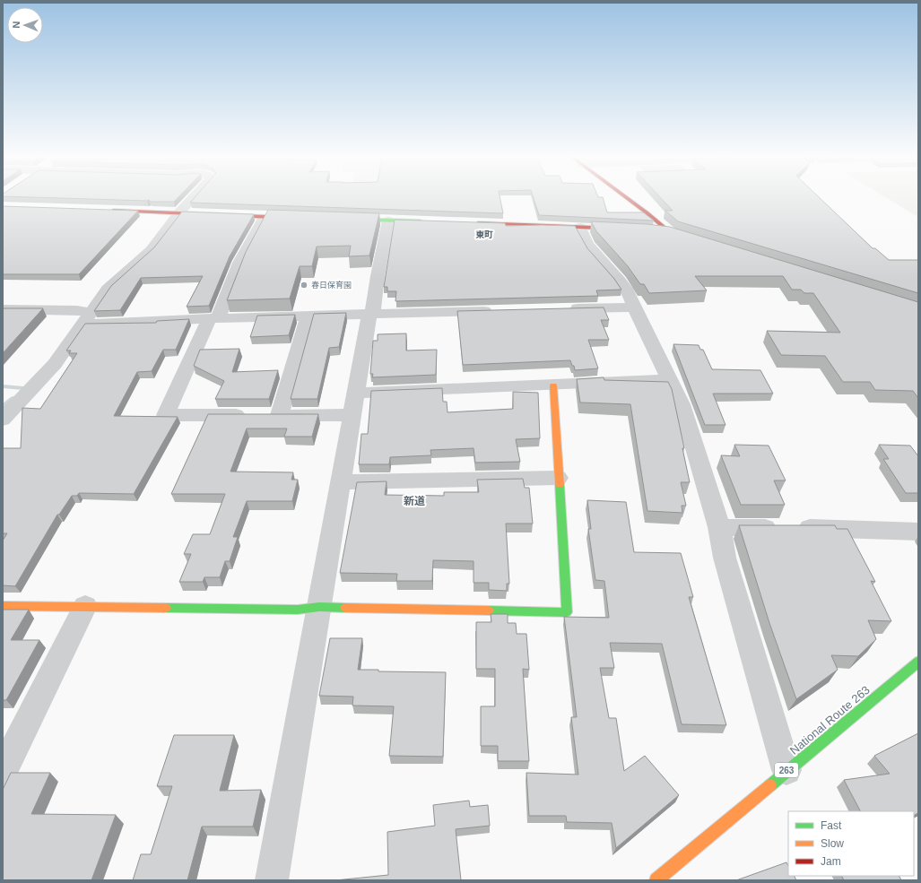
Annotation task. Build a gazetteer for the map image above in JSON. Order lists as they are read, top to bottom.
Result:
{
  "streets": {
    "main road": ["National Route 263", "263"]
  },
  "districts": ["東町", "新道"],
  "places": ["春日保育園"],
  "legend": ["Fast", "Slow", "Jam"],
  "north": "left"
}
